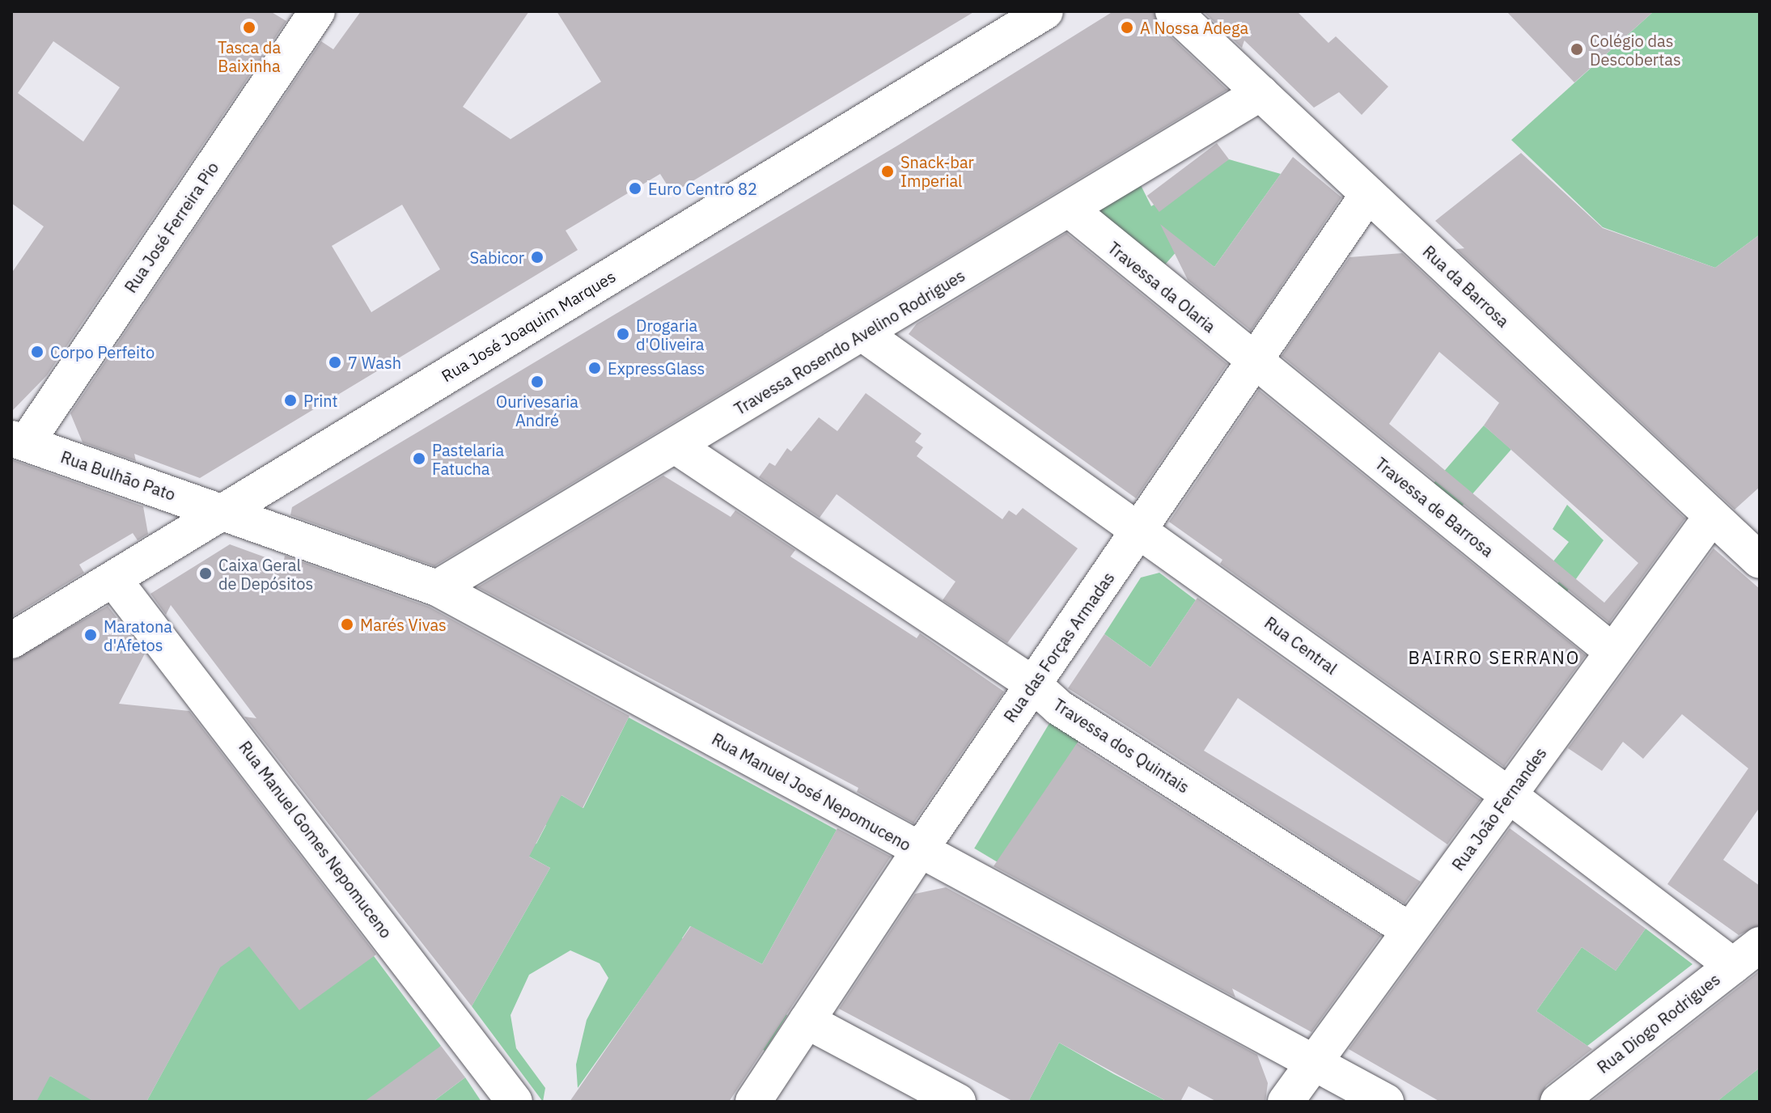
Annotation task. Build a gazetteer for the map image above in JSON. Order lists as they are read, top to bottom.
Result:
{
  "streets": {
    "street": [
      "Rua José Ferreira Pio",
      "Rua da Barrosa",
      "Travessa da Olaria",
      "Rua José Joaquim Marques",
      "Travessa Rosendo Avelino Rodrigues",
      "Rua Bulhão Pato",
      "Travessa de Barrosa",
      "Rua Central",
      "Rua das Forças Armadas",
      "Travessa dos Quintais",
      "Rua Manuel José Nepomuceno",
      "Rua João Fernandes",
      "Rua Manuel Gomes Nepomuceno",
      "Rua Diogo Rodrigues"
    ]
  },
  "crossings": [
    ["Rua José Ferreira Pio", "Rua Bulhão Pato"],
    ["Rua da Barrosa", "Travessa Rosendo Avelino Rodrigues"],
    ["Rua da Barrosa", "Rua das Forças Armadas"],
    ["Rua da Barrosa", "Rua João Fernandes"],
    ["Travessa da Olaria", "Travessa Rosendo Avelino Rodrigues"],
    ["Travessa da Olaria", "Travessa de Barrosa"],
    ["Travessa da Olaria", "Rua das Forças Armadas"],
    ["Rua José Joaquim Marques", "Rua Bulhão Pato"],
    ["Rua José Joaquim Marques", "Rua Manuel José Nepomuceno"],
    ["Rua José Joaquim Marques", "Rua Manuel Gomes Nepomuceno"],
    ["Travessa Rosendo Avelino Rodrigues", "Rua Central"],
    ["Travessa Rosendo Avelino Rodrigues", "Travessa dos Quintais"],
    ["Travessa Rosendo Avelino Rodrigues", "Rua Manuel José Nepomuceno"],
    ["Rua Bulhão Pato", "Rua Manuel José Nepomuceno"],
    ["Travessa de Barrosa", "Rua das Forças Armadas"],
    ["Travessa de Barrosa", "Rua João Fernandes"],
    ["Rua Central", "Rua das Forças Armadas"],
    ["Rua Central", "Rua João Fernandes"],
    ["Rua Central", "Rua Diogo Rodrigues"],
    ["Rua das Forças Armadas", "Travessa dos Quintais"],
    ["Rua das Forças Armadas", "Rua Manuel José Nepomuceno"],
    ["Travessa dos Quintais", "Rua João Fernandes"],
    ["Rua Manuel José Nepomuceno", "Rua João Fernandes"]
  ],
  "districts": ["BAIRRO SERRANO"],
  "places": [
    "Tasca da Baixinha",
    "A Nossa Adega",
    "Colégio das Descobertas",
    "Snack-bar Imperial",
    "Euro Centro 82",
    "Sabicor",
    "Drogaria d'Oliveira",
    "Corpo Perfeito",
    "7 Wash",
    "ExpressGlass",
    "Ourivesaria André",
    "Print",
    "Pastelaria Fatucha",
    "Caixa Geral de Depósitos",
    "Marés Vivas",
    "Maratona d'Afetos"
  ]
}
